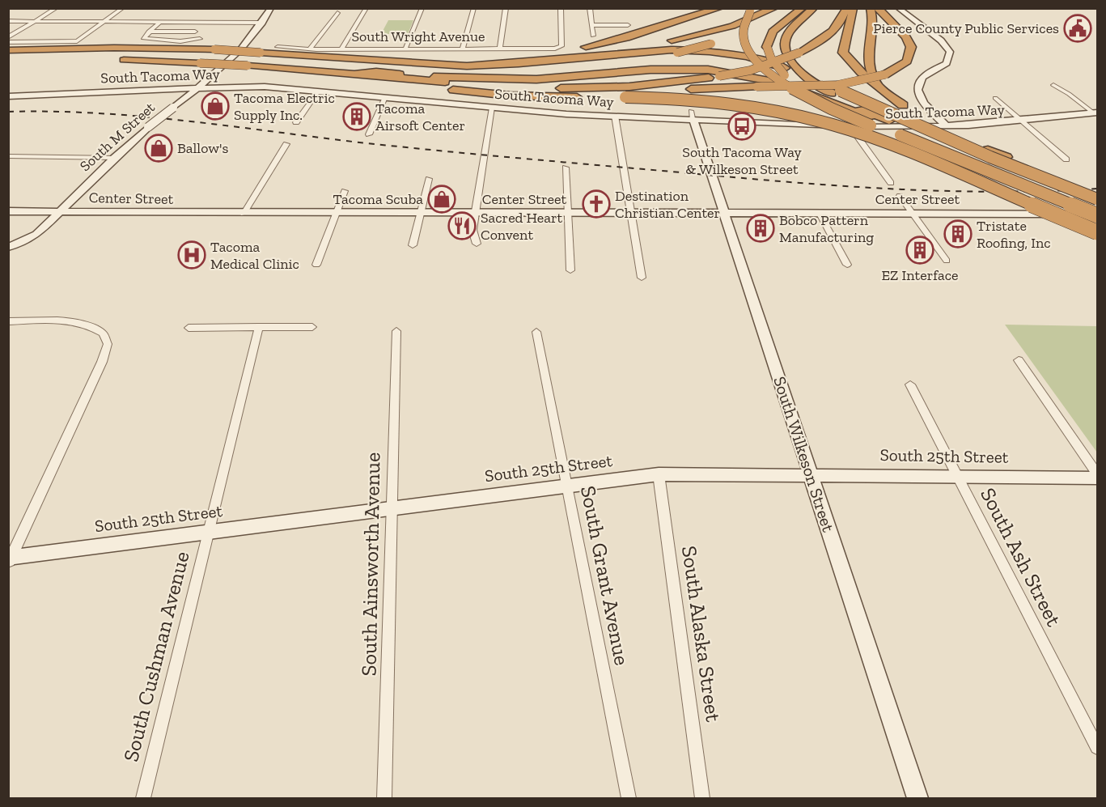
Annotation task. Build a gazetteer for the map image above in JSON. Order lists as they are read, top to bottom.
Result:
{
  "streets": {
    "street": [
      "South Wright Avenue",
      "South Tacoma Way",
      "South M Street",
      "Center Street",
      "South Wilkeson Street",
      "South 25th Street",
      "South Ash Street",
      "South Ainsworth Avenue",
      "South Grant Avenue",
      "South Alaska Street",
      "South Cushman Avenue"
    ]
  },
  "crossings": [
    ["South Tacoma Way", "South M Street"],
    ["South Tacoma Way", "South Wilkeson Street"],
    ["South M Street", "Center Street"],
    ["Center Street", "South Wilkeson Street"],
    ["South Wilkeson Street", "South 25th Street"],
    ["South 25th Street", "South Ash Street"],
    ["South 25th Street", "South Ainsworth Avenue"],
    ["South 25th Street", "South Grant Avenue"],
    ["South 25th Street", "South Alaska Street"],
    ["South 25th Street", "South Cushman Avenue"]
  ],
  "places": {
    "public building": ["Pierce County Public Services"],
    "shop": ["Tacoma Electric Supply Inc.", "Ballow's", "Tacoma Scuba"],
    "building": [
      "Tacoma Airsoft Center",
      "Bobco Pattern Manufacturing",
      "Tristate Roofing, Inc",
      "EZ Interface"
    ],
    "bus stop": ["South Tacoma Way & Wilkeson Street"],
    "church": ["Destination Christian Center"],
    "restaurant": ["Sacred Heart Convent"],
    "hospital": ["Tacoma Medical Clinic"]
  }
}
